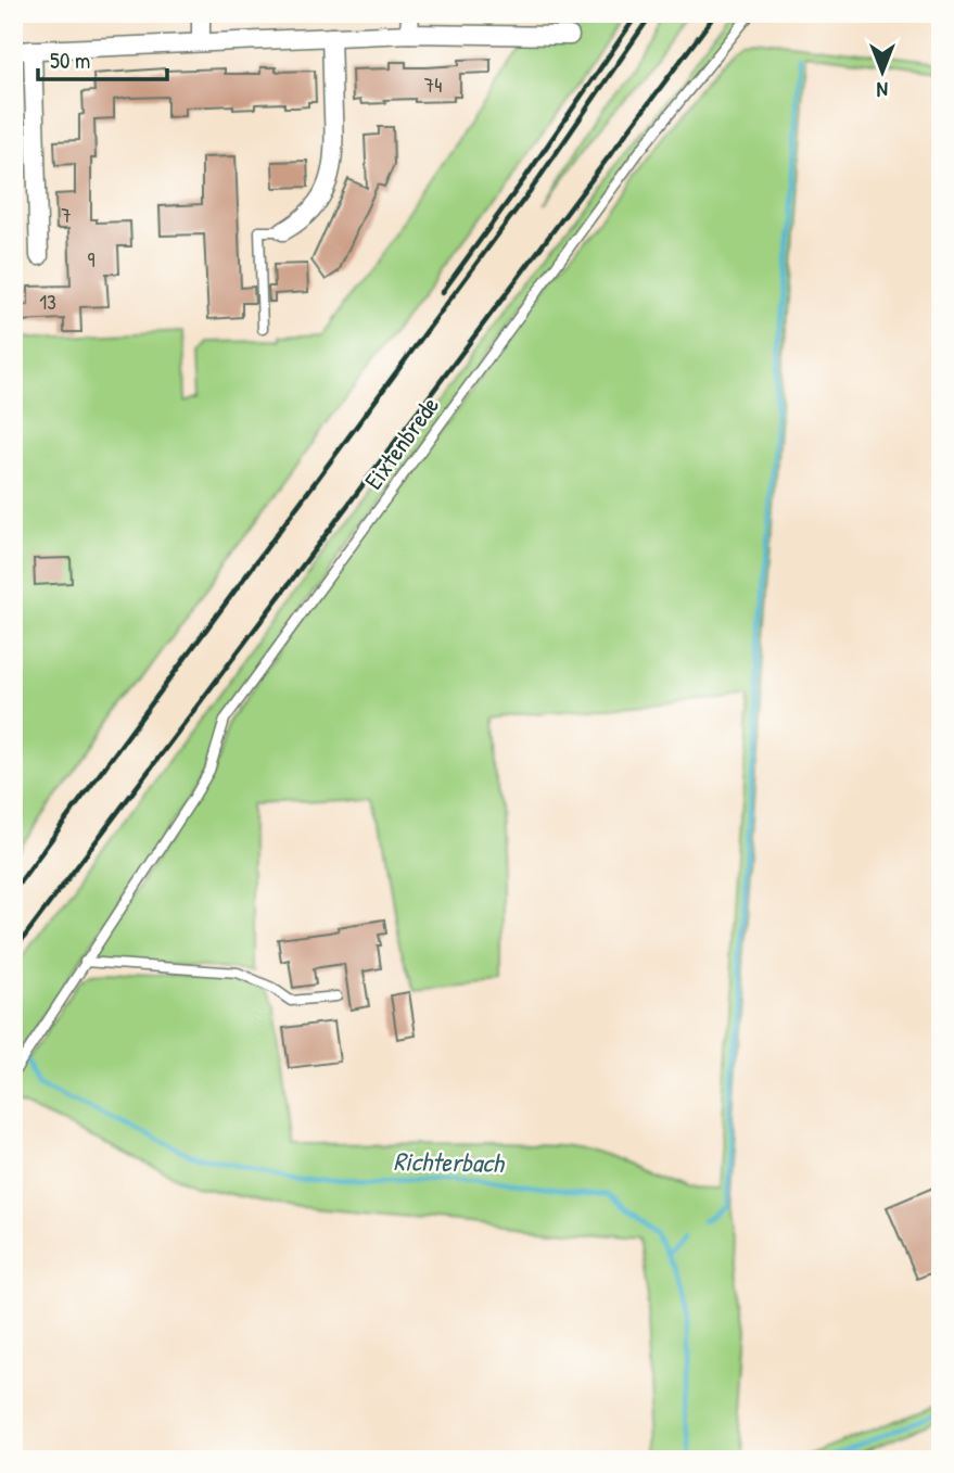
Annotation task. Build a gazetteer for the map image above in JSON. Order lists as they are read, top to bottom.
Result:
{
  "streets": {
    "lane": ["Eixtenbrede"]
  },
  "water": ["Richterbach"],
  "house_numbers": [
    "74",
    "7",
    "9",
    "13"
  ],
  "scale_bar": "50 m",
  "north": "bottom"
}
